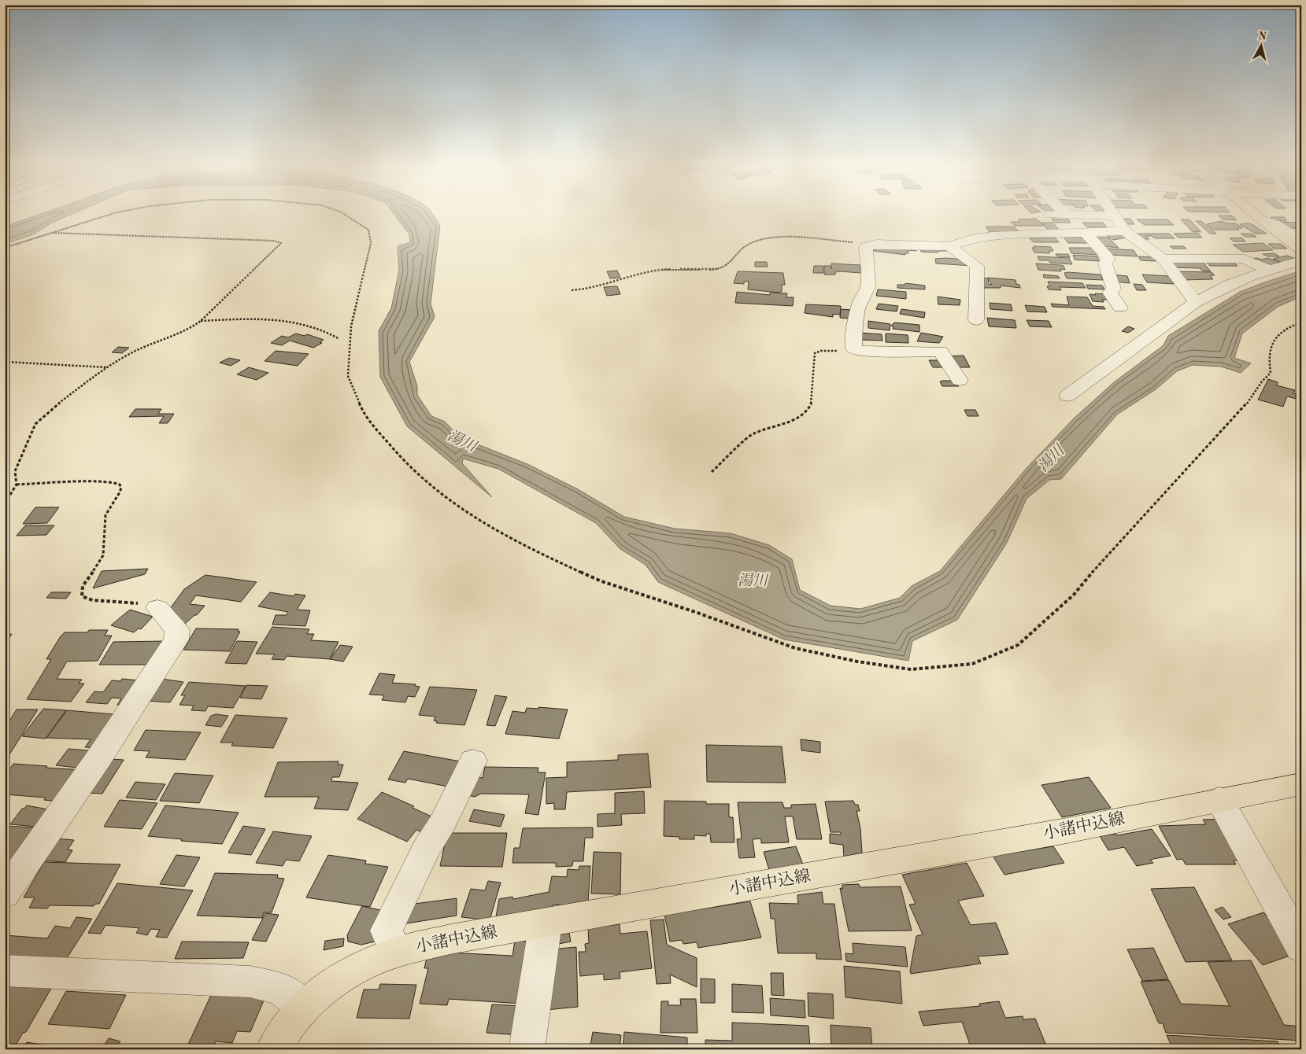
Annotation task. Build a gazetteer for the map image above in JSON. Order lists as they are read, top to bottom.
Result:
{
  "streets": {
    "main road": ["小諸中込線"]
  },
  "water": ["湯川"],
  "north": "top"
}
